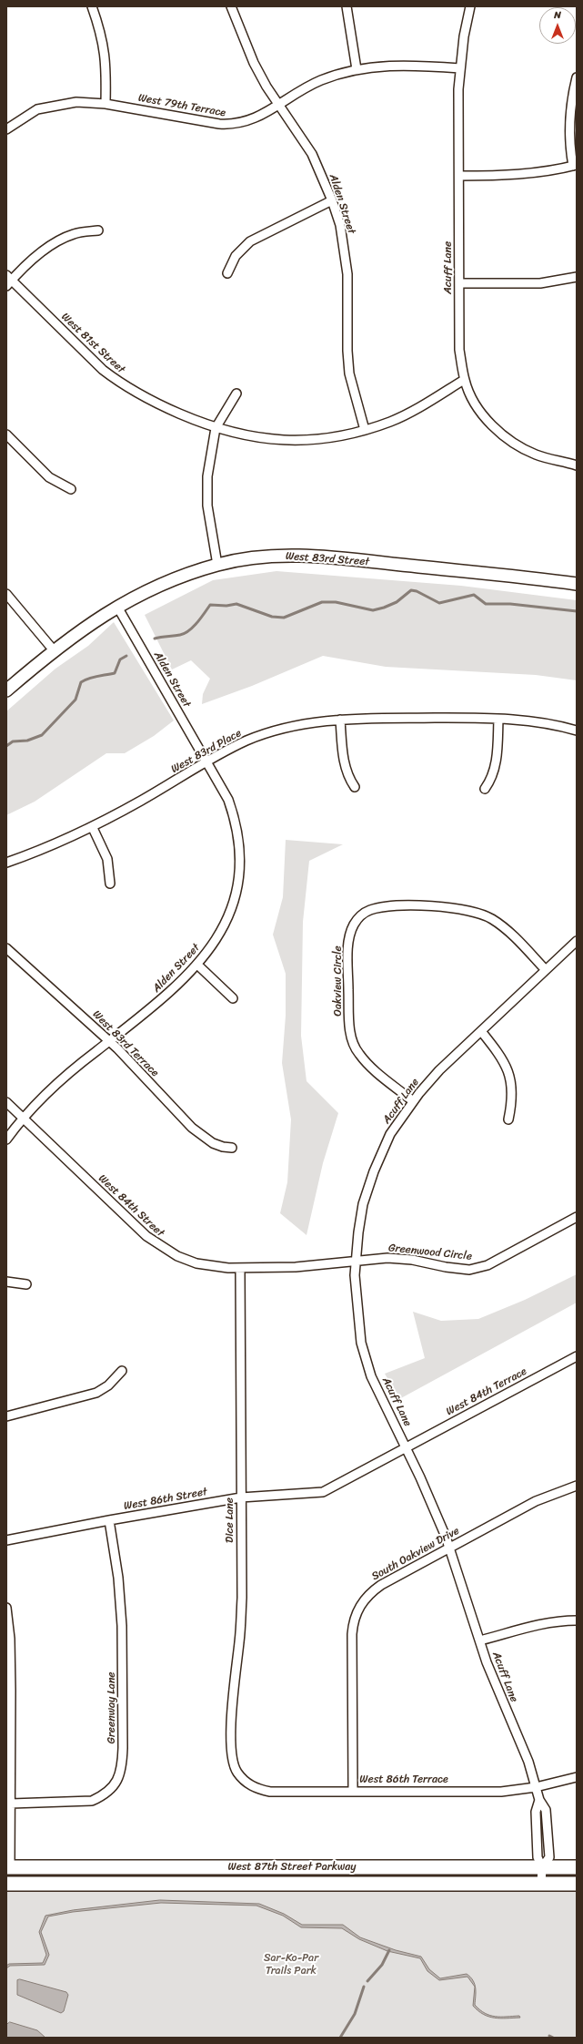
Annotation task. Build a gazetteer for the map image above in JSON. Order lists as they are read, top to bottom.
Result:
{
  "streets": {
    "main road": ["West 87th Street Parkway"],
    "street": [
      "West 79th Terrace",
      "Alden Street",
      "Acuff Lane",
      "West 81st Street",
      "West 83rd Street",
      "West 83rd Place",
      "Oakview Circle",
      "West 83rd Terrace",
      "West 84th Street",
      "Greenwood Circle",
      "West 84th Terrace",
      "West 86th Street",
      "Dice Lane",
      "South Oakview Drive",
      "Greenway Lane",
      "West 86th Terrace"
    ]
  },
  "crossings": [
    ["West 79th Terrace", "Alden Street"],
    ["West 79th Terrace", "Acuff Lane"],
    ["Alden Street", "West 81st Street"],
    ["Alden Street", "West 83rd Street"],
    ["Alden Street", "West 83rd Place"],
    ["Alden Street", "West 83rd Terrace"],
    ["Alden Street", "West 84th Street"],
    ["Acuff Lane", "West 81st Street"],
    ["Acuff Lane", "Oakview Circle"],
    ["Acuff Lane", "West 84th Street"],
    ["Acuff Lane", "Greenwood Circle"],
    ["Acuff Lane", "West 84th Terrace"],
    ["Acuff Lane", "West 86th Street"],
    ["Acuff Lane", "South Oakview Drive"],
    ["Acuff Lane", "West 86th Terrace"],
    ["Acuff Lane", "West 87th Street Parkway"],
    ["West 84th Street", "Greenwood Circle"],
    ["West 84th Street", "Dice Lane"],
    ["West 84th Terrace", "West 86th Street"],
    ["West 86th Street", "Dice Lane"],
    ["West 86th Street", "Greenway Lane"],
    ["Dice Lane", "West 86th Terrace"],
    ["South Oakview Drive", "West 86th Terrace"]
  ],
  "parks": ["Sar-Ko-Par Trails Park"],
  "north": "top"
}
